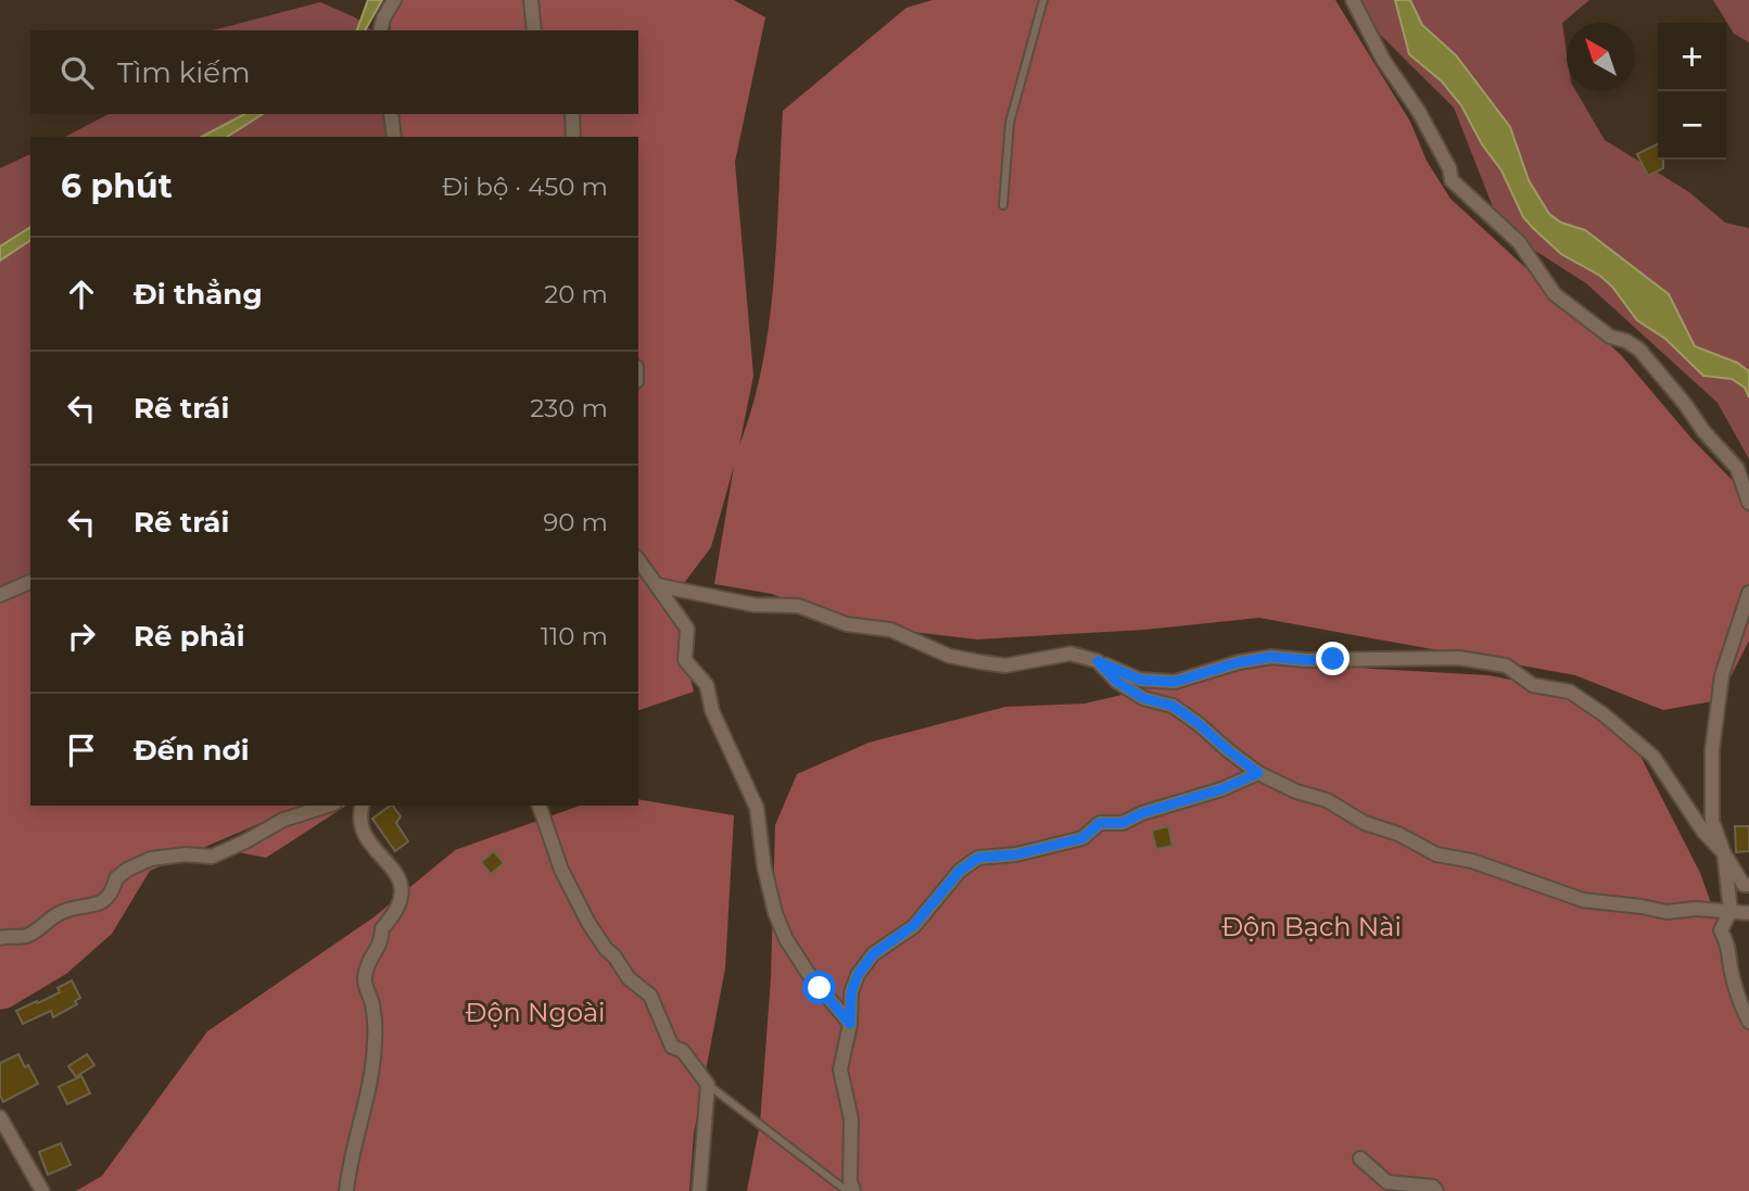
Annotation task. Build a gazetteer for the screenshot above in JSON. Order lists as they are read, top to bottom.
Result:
{
  "parks": ["Độn Bạch Nài", "Độn Ngoài"],
  "north": "top left",
  "page": {
    "map_buttons": ["+", "−"],
    "search": "Tìm kiếm",
    "heading": ["6 phút", "Đi bộ · 450 m"],
    "list": [
      ["Đi thẳng", "20 m"],
      ["Rẽ trái", "230 m"],
      ["Rẽ trái", "90 m"],
      ["Rẽ phải", "110 m"],
      "Đến nơi"
    ]
  }
}
